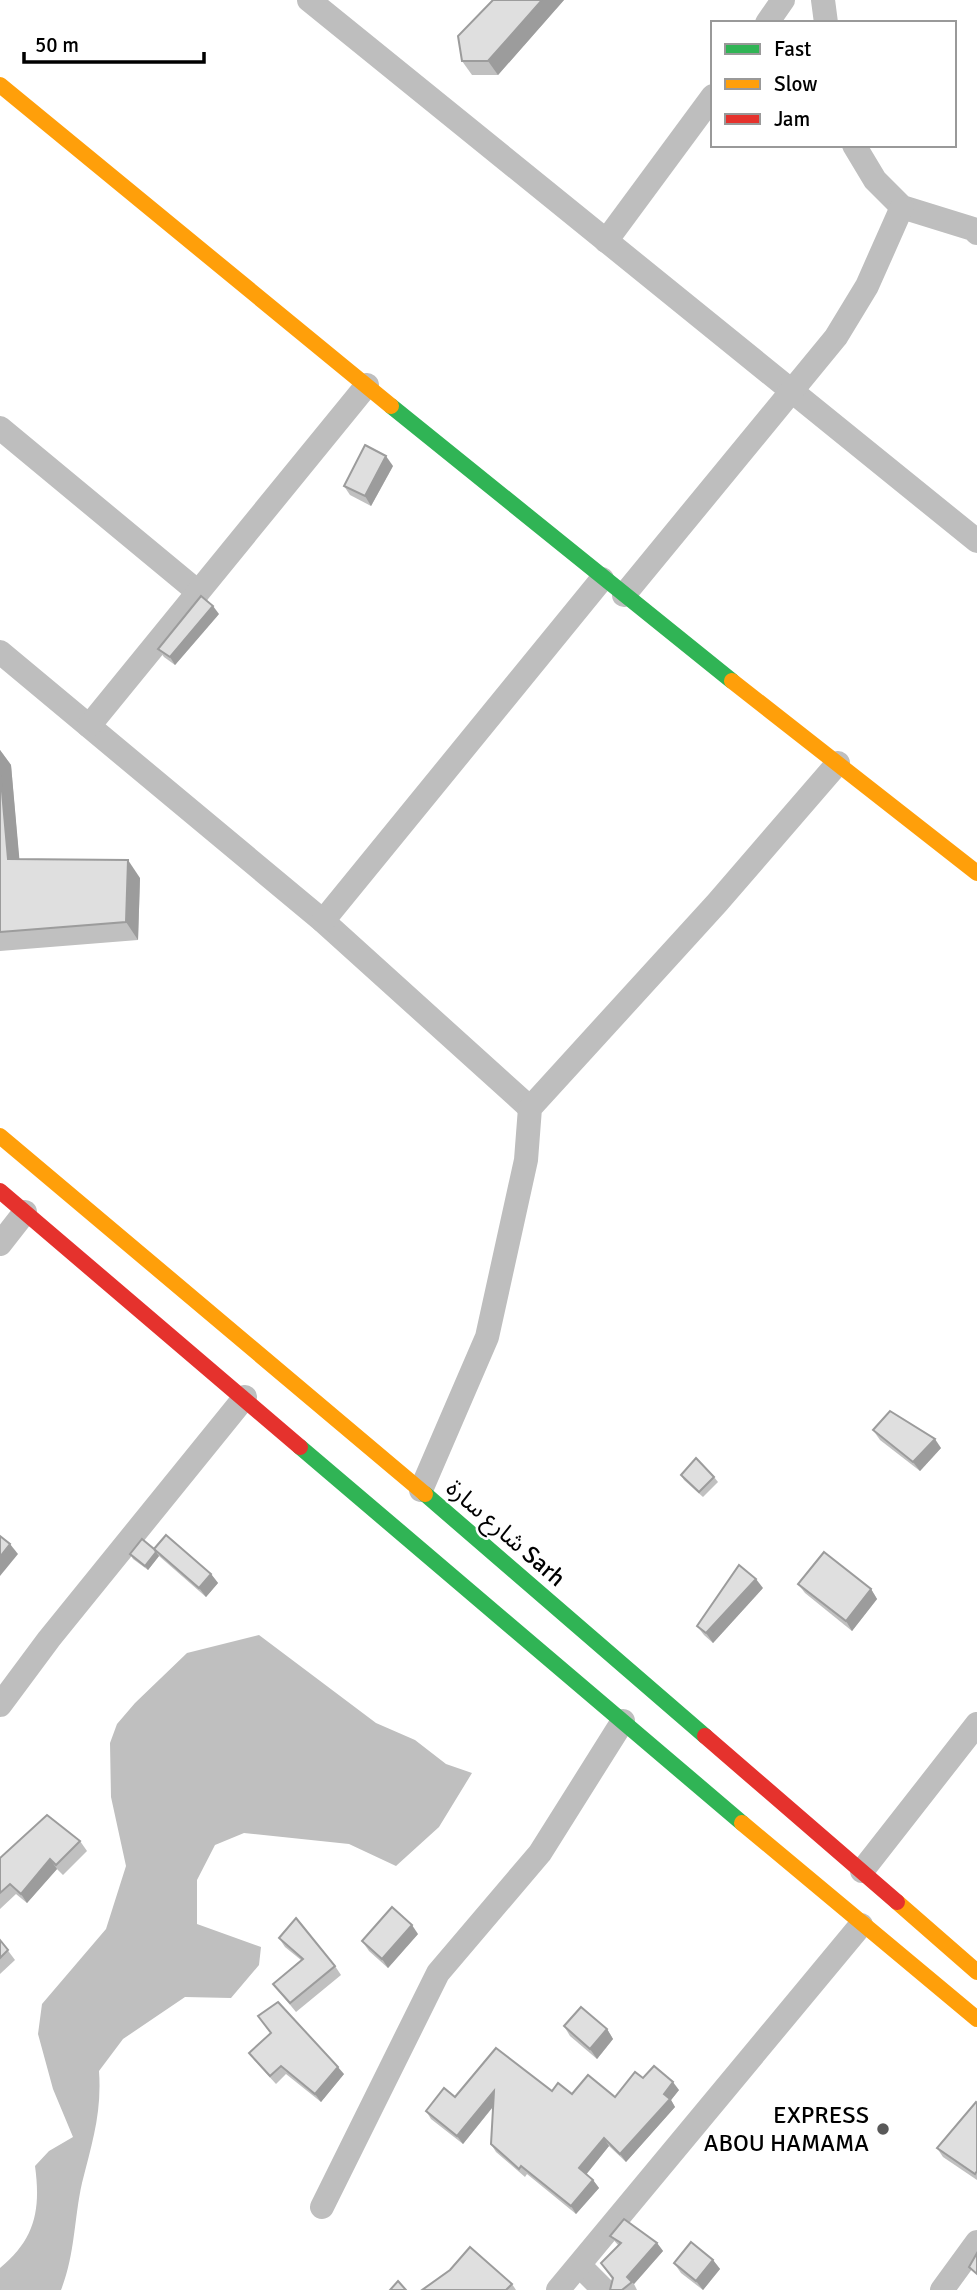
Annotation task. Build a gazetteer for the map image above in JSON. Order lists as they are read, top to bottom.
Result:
{
  "streets": {
    "main road": ["شارع سارة Sarh"]
  },
  "places": ["EXPRESS ABOU HAMAMA"],
  "legend": ["Fast", "Slow", "Jam"],
  "scale_bar": "50 m"
}
